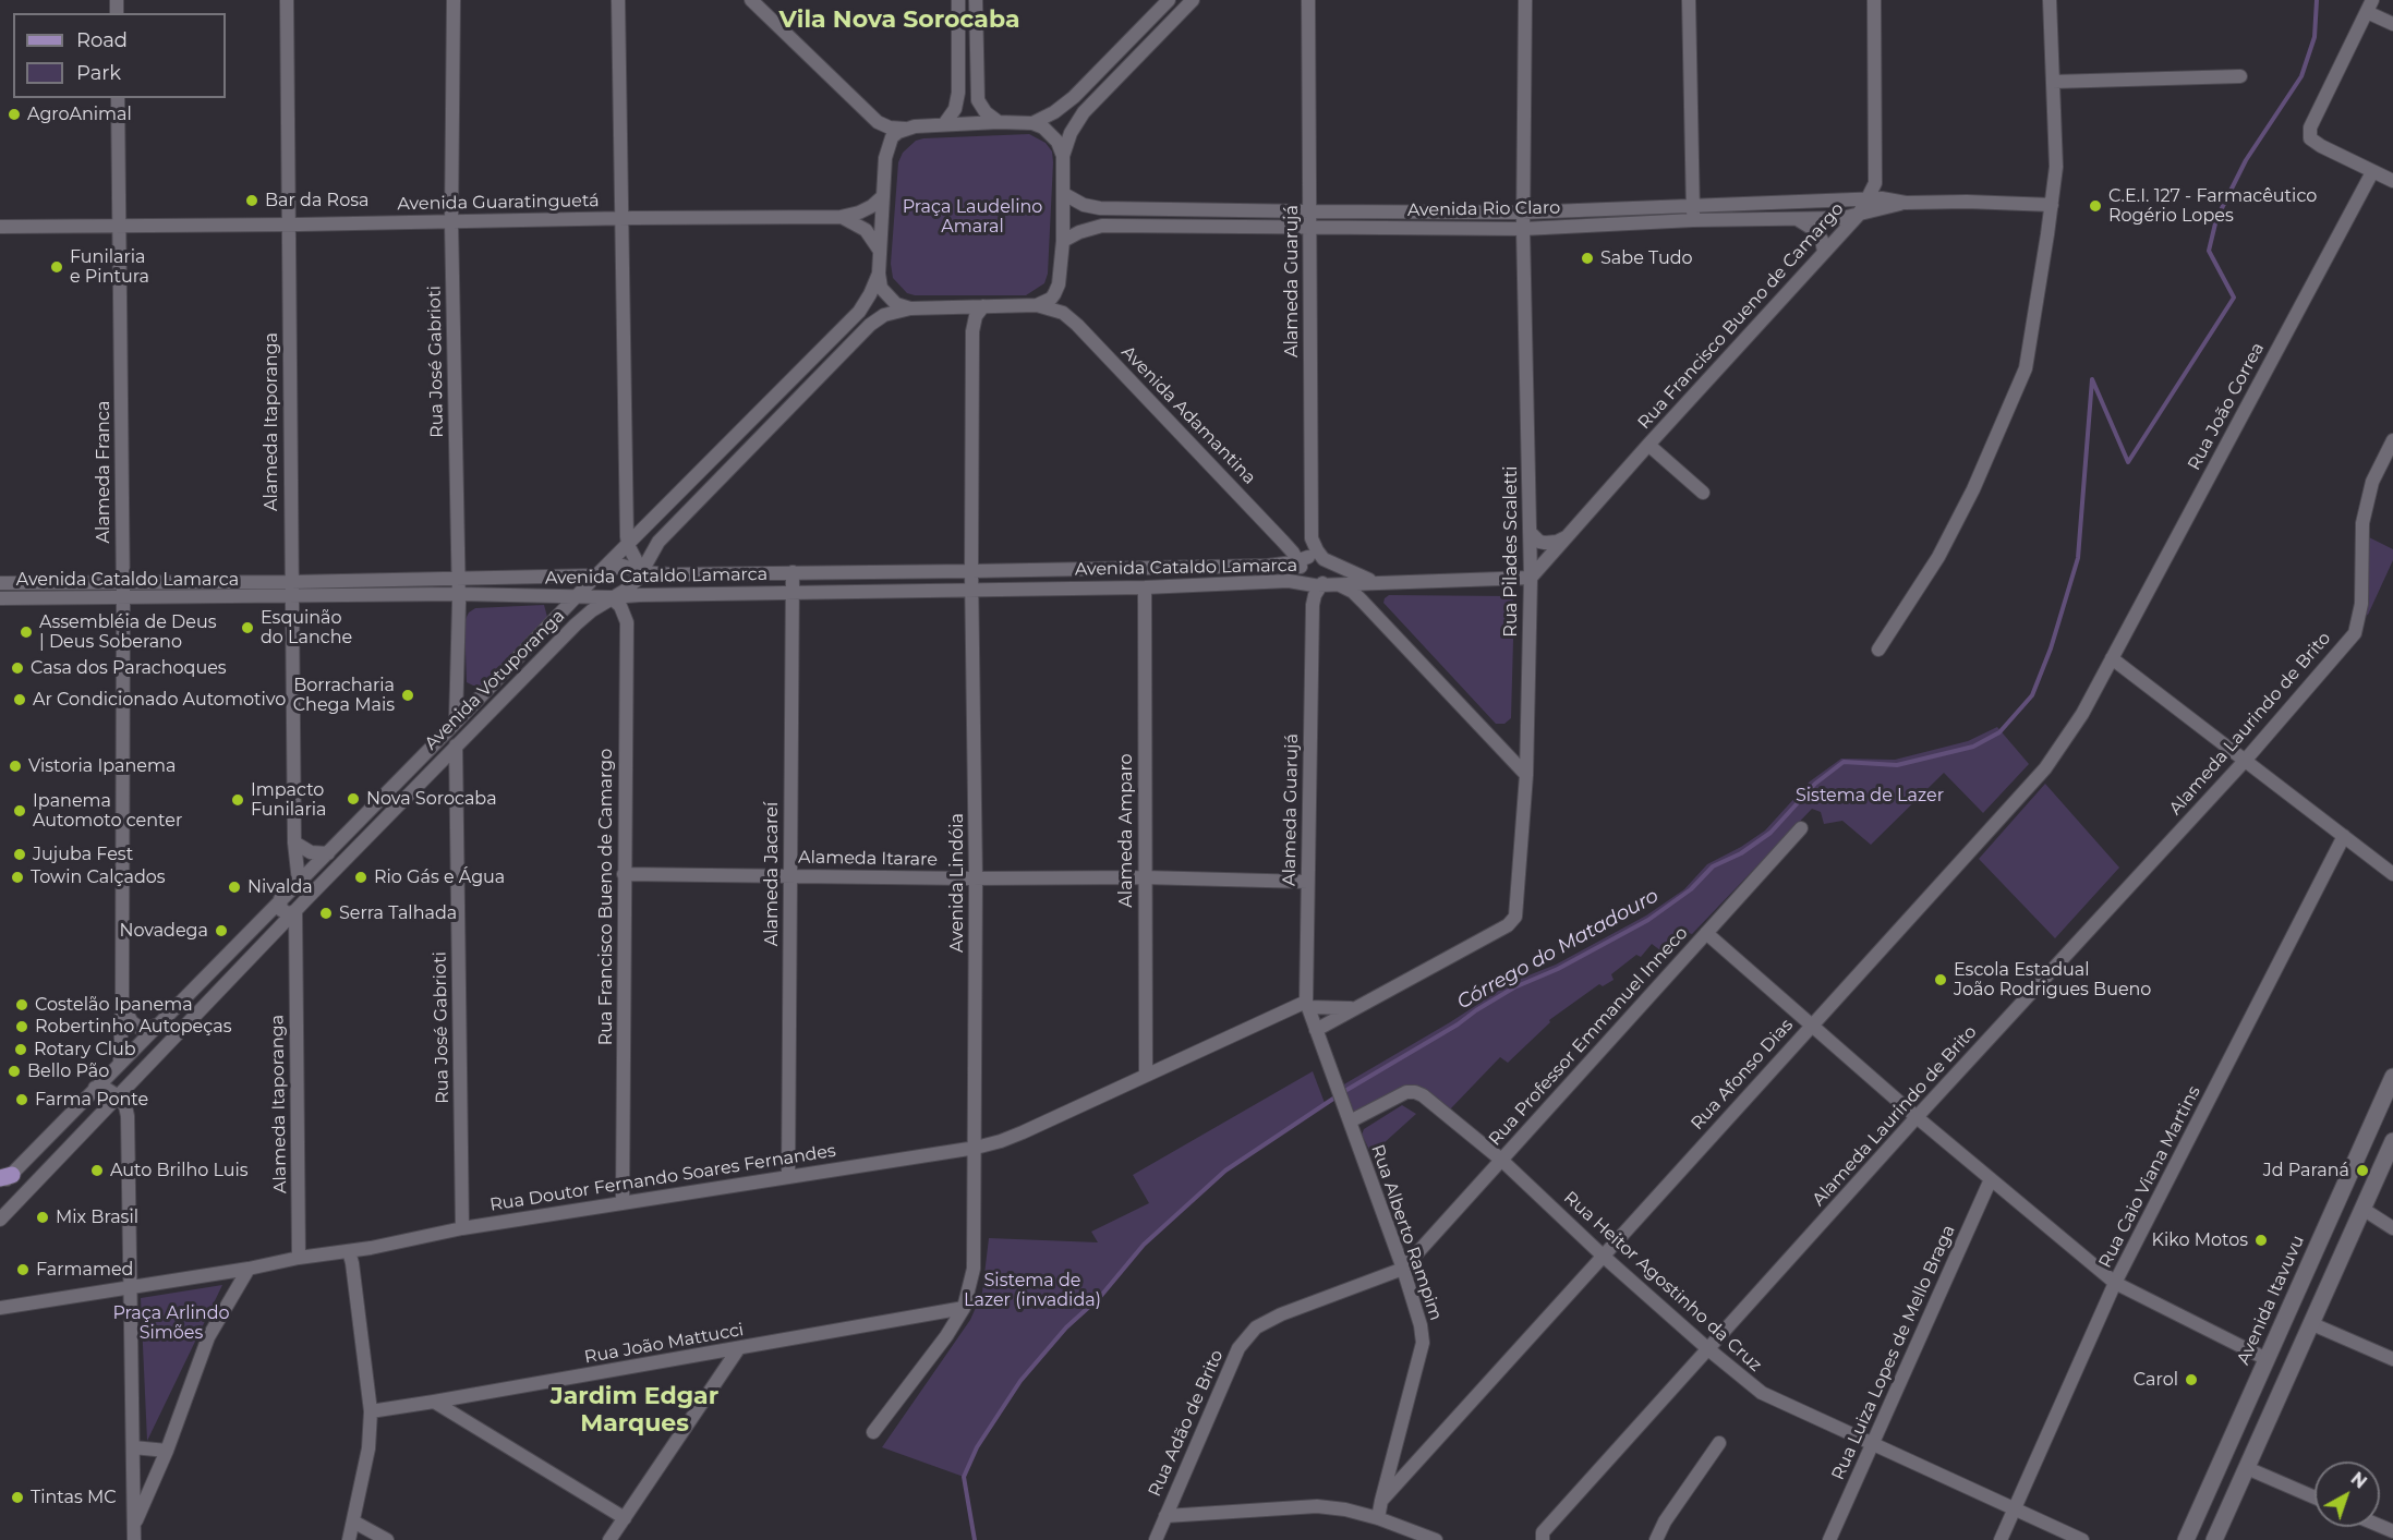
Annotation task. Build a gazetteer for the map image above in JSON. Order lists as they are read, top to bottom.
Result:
{
  "streets": {
    "main road": ["Avenida Itavuvu"],
    "street": [
      "Avenida Guaratinguetá",
      "Avenida Rio Claro",
      "Alameda Guarujá",
      "Rua Francisco Bueno de Camargo",
      "Rua José Gabrioti",
      "Rua João Correa",
      "Avenida Adamantina",
      "Alameda Itaporanga",
      "Alameda Franca",
      "Rua Pilades Scaletti",
      "Avenida Cataldo Lamarca",
      "Avenida Votuporanga",
      "Alameda Laurindo de Brito",
      "Alameda Amparo",
      "Alameda Itarare",
      "Alameda Jacareí",
      "Avenida Lindóia",
      "Rua Professor Emmanuel Inneco",
      "Rua Afonso Dias",
      "Rua Caio Viana Martins",
      "Rua Doutor Fernando Soares Fernandes",
      "Rua Alberto Rampim",
      "Rua Heitor Agostinho da Cruz",
      "Rua João Mattucci",
      "Rua Luiza Lopes de Mello Braga",
      "Rua Adão de Brito"
    ]
  },
  "crossings": [
    ["Avenida Guaratinguetá", "Avenida Rio Claro"],
    ["Avenida Guaratinguetá", "Rua José Gabrioti"],
    ["Avenida Guaratinguetá", "Avenida Adamantina"],
    ["Avenida Guaratinguetá", "Alameda Itaporanga"],
    ["Avenida Guaratinguetá", "Alameda Franca"],
    ["Avenida Guaratinguetá", "Avenida Votuporanga"],
    ["Avenida Guaratinguetá", "Avenida Lindóia"],
    ["Avenida Rio Claro", "Alameda Guarujá"],
    ["Avenida Rio Claro", "Rua Francisco Bueno de Camargo"],
    ["Avenida Rio Claro", "Avenida Adamantina"],
    ["Avenida Rio Claro", "Rua Pilades Scaletti"],
    ["Avenida Rio Claro", "Avenida Votuporanga"],
    ["Avenida Rio Claro", "Avenida Lindóia"],
    ["Alameda Guarujá", "Avenida Adamantina"],
    ["Alameda Guarujá", "Rua Pilades Scaletti"],
    ["Alameda Guarujá", "Avenida Cataldo Lamarca"],
    ["Alameda Guarujá", "Alameda Itarare"],
    ["Alameda Guarujá", "Rua Doutor Fernando Soares Fernandes"],
    ["Alameda Guarujá", "Rua Alberto Rampim"],
    ["Rua Francisco Bueno de Camargo", "Rua Pilades Scaletti"],
    ["Rua Francisco Bueno de Camargo", "Avenida Cataldo Lamarca"],
    ["Rua Francisco Bueno de Camargo", "Avenida Votuporanga"],
    ["Rua Francisco Bueno de Camargo", "Alameda Itarare"],
    ["Rua Francisco Bueno de Camargo", "Rua Doutor Fernando Soares Fernandes"],
    ["Rua José Gabrioti", "Avenida Cataldo Lamarca"],
    ["Rua José Gabrioti", "Avenida Votuporanga"],
    ["Rua José Gabrioti", "Rua Doutor Fernando Soares Fernandes"],
    ["Rua João Correa", "Rua Afonso Dias"],
    ["Avenida Adamantina", "Avenida Cataldo Lamarca"],
    ["Avenida Adamantina", "Avenida Votuporanga"],
    ["Avenida Adamantina", "Avenida Lindóia"],
    ["Alameda Itaporanga", "Avenida Cataldo Lamarca"],
    ["Alameda Itaporanga", "Avenida Votuporanga"],
    ["Alameda Itaporanga", "Rua Doutor Fernando Soares Fernandes"],
    ["Alameda Franca", "Avenida Cataldo Lamarca"],
    ["Alameda Franca", "Avenida Votuporanga"],
    ["Rua Pilades Scaletti", "Avenida Cataldo Lamarca"],
    ["Rua Pilades Scaletti", "Rua Doutor Fernando Soares Fernandes"],
    ["Rua Pilades Scaletti", "Rua Alberto Rampim"],
    ["Avenida Cataldo Lamarca", "Avenida Votuporanga"],
    ["Avenida Cataldo Lamarca", "Alameda Amparo"],
    ["Avenida Cataldo Lamarca", "Alameda Jacareí"],
    ["Avenida Cataldo Lamarca", "Avenida Lindóia"],
    ["Avenida Votuporanga", "Avenida Lindóia"],
    ["Alameda Laurindo de Brito", "Rua Heitor Agostinho da Cruz"],
    ["Alameda Amparo", "Alameda Itarare"],
    ["Alameda Amparo", "Rua Doutor Fernando Soares Fernandes"],
    ["Alameda Itarare", "Alameda Jacareí"],
    ["Alameda Itarare", "Avenida Lindóia"],
    ["Alameda Jacareí", "Rua Doutor Fernando Soares Fernandes"],
    ["Avenida Lindóia", "Rua Doutor Fernando Soares Fernandes"],
    ["Avenida Lindóia", "Rua João Mattucci"],
    ["Rua Professor Emmanuel Inneco", "Rua Alberto Rampim"],
    ["Rua Professor Emmanuel Inneco", "Rua Heitor Agostinho da Cruz"],
    ["Rua Professor Emmanuel Inneco", "Rua Adão de Brito"],
    ["Rua Afonso Dias", "Rua Alberto Rampim"],
    ["Rua Afonso Dias", "Rua Heitor Agostinho da Cruz"],
    ["Rua Caio Viana Martins", "Rua Heitor Agostinho da Cruz"],
    ["Rua Doutor Fernando Soares Fernandes", "Rua Alberto Rampim"],
    ["Rua Alberto Rampim", "Rua Heitor Agostinho da Cruz"],
    ["Rua Alberto Rampim", "Rua Adão de Brito"],
    ["Rua Heitor Agostinho da Cruz", "Rua Luiza Lopes de Mello Braga"]
  ],
  "districts": ["Vila Nova Sorocaba", "Jardim Edgar Marques"],
  "water": ["Córrego do Matadouro"],
  "parks": [
    "Praça Laudelino Amaral",
    "Sistema de Lazer",
    "Sistema de Lazer (invadida)",
    "Praça Arlindo Simões"
  ],
  "places": [
    "AgroAnimal",
    "Bar da Rosa",
    "C.E.I. 127 - Farmacêutico Rogério Lopes",
    "Sabe Tudo",
    "Funilaria e Pintura",
    "Esquinão do Lanche",
    "Assembléia de Deus | Deus Soberano",
    "Casa dos Parachoques",
    "Borracharia Chega Mais",
    "Ar Condicionado Automotivo",
    "Vistoria Ipanema",
    "Nova Sorocaba",
    "Impacto Funilaria",
    "Ipanema Automoto center",
    "Jujuba Fest",
    "Towin Calçados",
    "Rio Gás e Água",
    "Nivalda",
    "Serra Talhada",
    "Novadega",
    "Escola Estadual João Rodrigues Bueno",
    "Costelão Ipanema",
    "Robertinho Autopeças",
    "Rotary Club",
    "Bello Pão",
    "Farma Ponte",
    "Auto Brilho Luis",
    "Jd Paraná",
    "Mix Brasil",
    "Kiko Motos",
    "Farmamed",
    "Carol",
    "Tintas MC"
  ],
  "legend": ["Road", "Park"],
  "north": "top right"
}
